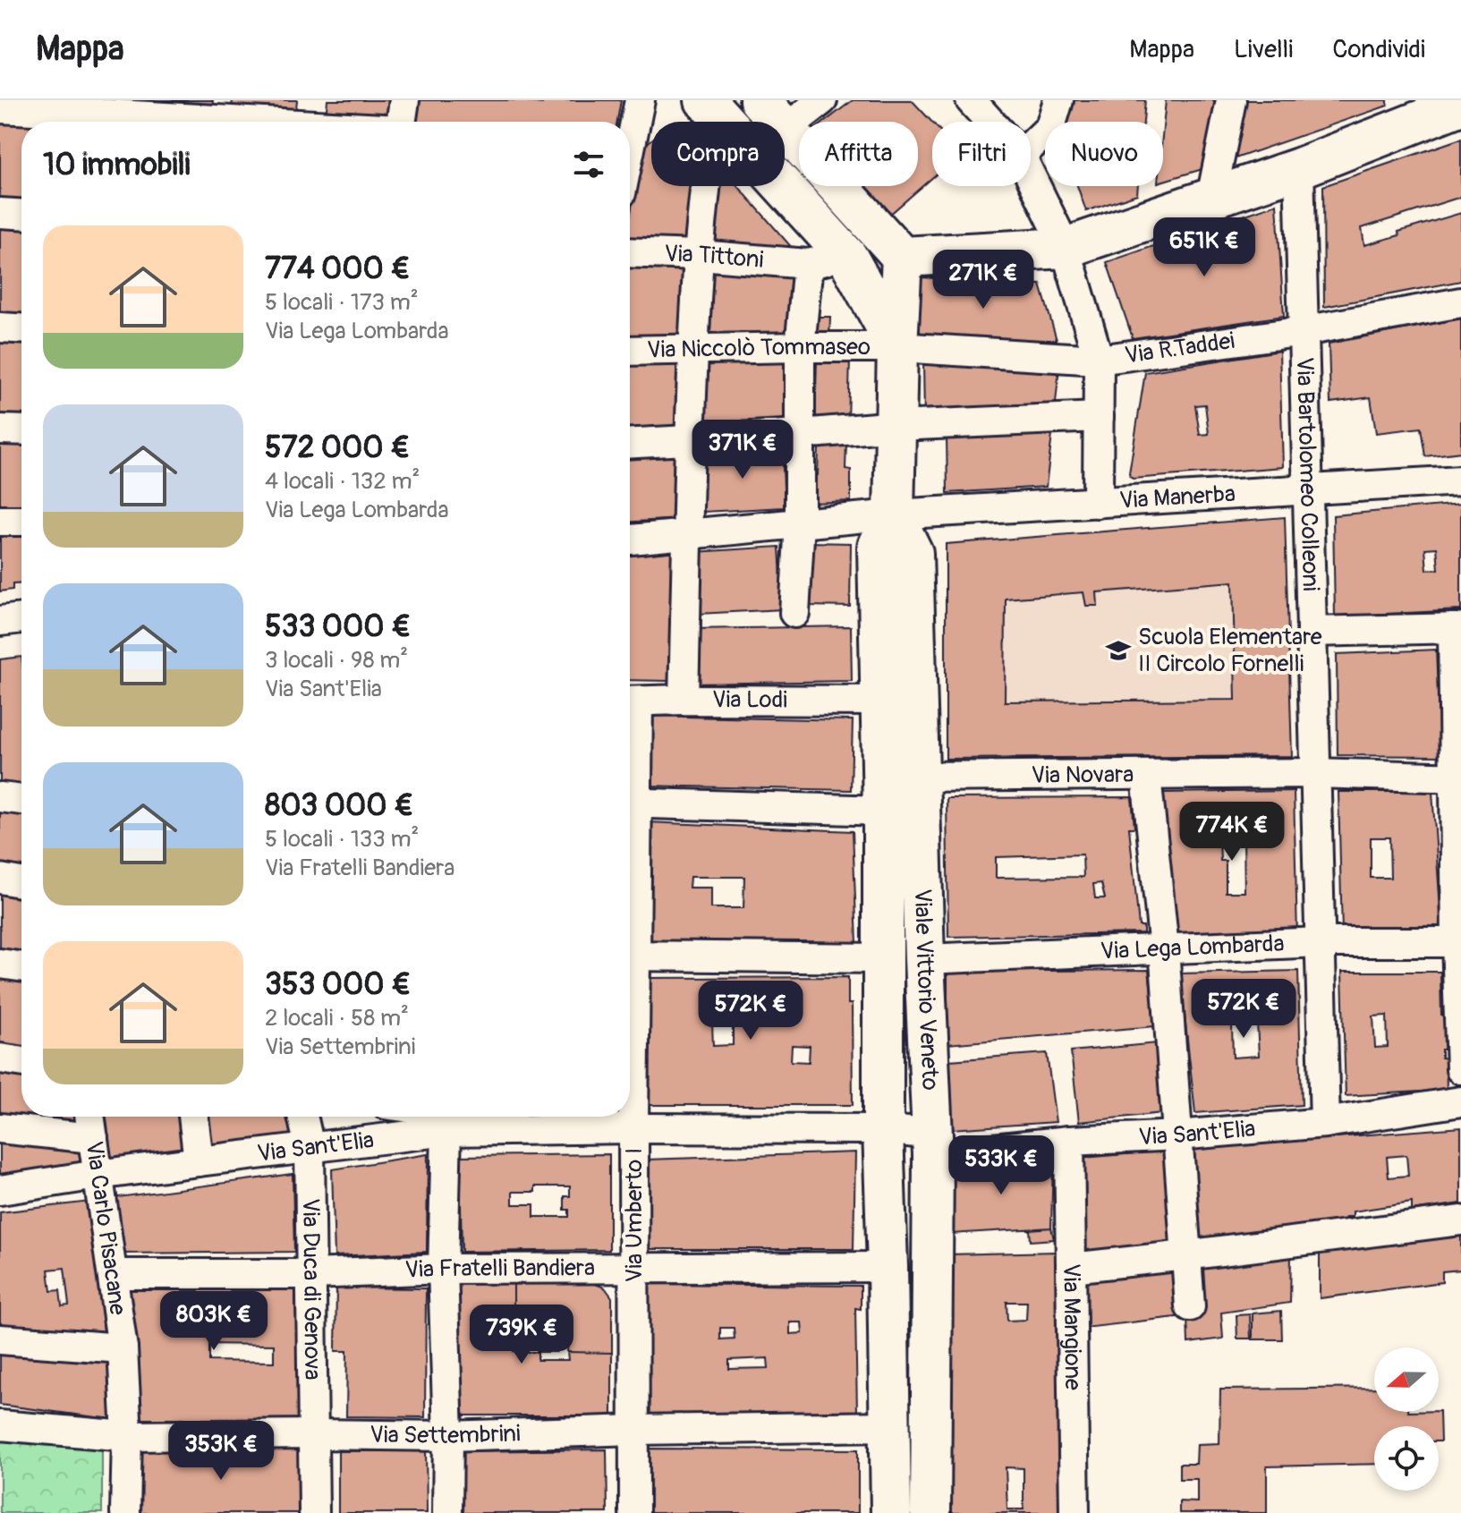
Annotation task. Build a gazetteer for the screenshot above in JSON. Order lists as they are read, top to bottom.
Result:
{
  "streets": {
    "main road": ["Viale Vittorio Veneto"],
    "street": [
      "Via Tittoni",
      "Via R.Taddei",
      "Via Niccolò Tommaseo",
      "Via Bartolomeo Colleoni",
      "Via Manerba",
      "Via Lodi",
      "Via Novara",
      "Via Lega Lombarda",
      "Via Sant'Elia",
      "Via Umberto I",
      "Via Carlo Pisacane",
      "Via Fratelli Bandiera",
      "Via Duca di Genova",
      "Via Mangione",
      "Via Settembrini"
    ]
  },
  "crossings": [
    ["Via Tittoni", "Viale Vittorio Veneto"],
    ["Via R.Taddei", "Via Niccolò Tommaseo"],
    ["Via R.Taddei", "Via Bartolomeo Colleoni"],
    ["Via R.Taddei", "Viale Vittorio Veneto"],
    ["Via Niccolò Tommaseo", "Viale Vittorio Veneto"],
    ["Via Bartolomeo Colleoni", "Via Manerba"],
    ["Via Bartolomeo Colleoni", "Via Novara"],
    ["Via Bartolomeo Colleoni", "Via Lega Lombarda"],
    ["Via Bartolomeo Colleoni", "Via Sant'Elia"],
    ["Via Manerba", "Viale Vittorio Veneto"],
    ["Via Lodi", "Viale Vittorio Veneto"],
    ["Via Lodi", "Via Umberto I"],
    ["Via Novara", "Viale Vittorio Veneto"],
    ["Via Lega Lombarda", "Viale Vittorio Veneto"],
    ["Viale Vittorio Veneto", "Via Sant'Elia"],
    ["Viale Vittorio Veneto", "Via Fratelli Bandiera"],
    ["Viale Vittorio Veneto", "Via Settembrini"],
    ["Via Sant'Elia", "Via Umberto I"],
    ["Via Sant'Elia", "Via Carlo Pisacane"],
    ["Via Sant'Elia", "Via Duca di Genova"],
    ["Via Sant'Elia", "Via Mangione"],
    ["Via Umberto I", "Via Fratelli Bandiera"],
    ["Via Umberto I", "Via Settembrini"],
    ["Via Carlo Pisacane", "Via Fratelli Bandiera"],
    ["Via Carlo Pisacane", "Via Settembrini"],
    ["Via Fratelli Bandiera", "Via Duca di Genova"],
    ["Via Duca di Genova", "Via Settembrini"]
  ],
  "places": {
    "school or university": ["Scuola Elementare II Circolo Fornelli"]
  },
  "north": "left",
  "page": {
    "header": "Mappa",
    "nav": ["Mappa", "Livelli", "Condividi"],
    "chip": [
      "Compra",
      "Affitta",
      "Filtri",
      "Nuovo"
    ],
    "heading": "10 immobili",
    "list": [
      {
        "name": "774 000 €",
        "note": "5 locali · 173 m² · Via Lega Lombarda"
      },
      {
        "name": "572 000 €",
        "note": "4 locali · 132 m² · Via Lega Lombarda"
      },
      {
        "name": "533 000 €",
        "note": "3 locali · 98 m² · Via Sant'Elia"
      },
      {
        "name": "803 000 €",
        "note": "5 locali · 133 m² · Via Fratelli Bandiera"
      },
      {
        "name": "353 000 €",
        "note": "2 locali · 58 m² · Via Settembrini"
      }
    ],
    "price": [
      "651K €",
      "271K €",
      "371K €",
      "774K €",
      "572K €",
      "572K €",
      "533K €",
      "803K €",
      "739K €",
      "353K €"
    ]
  }
}
